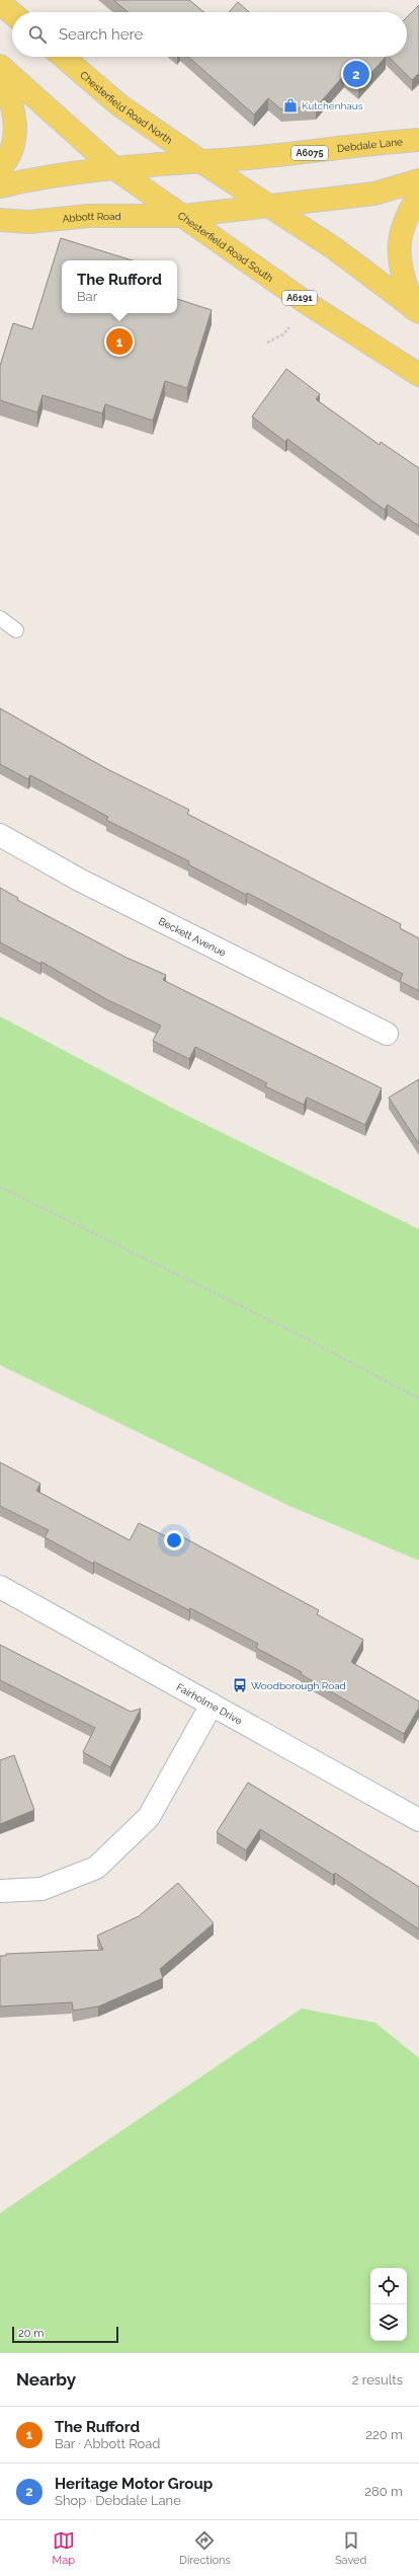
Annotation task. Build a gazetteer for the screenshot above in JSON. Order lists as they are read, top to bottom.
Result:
{
  "streets": {
    "main road": [
      "Chesterfield Road North",
      "Debdale Lane",
      "A6075",
      "Abbott Road",
      "Chesterfield Road South",
      "A6191"
    ],
    "street": ["Beckett Avenue", "Fairholme Drive"]
  },
  "crossings": [
    ["Chesterfield Road North", "Debdale Lane"],
    ["Chesterfield Road North", "A6075"],
    ["Debdale Lane", "A6075"],
    ["A6075", "Chesterfield Road South"],
    ["A6075", "A6191"],
    ["Abbott Road", "Chesterfield Road South"],
    ["Chesterfield Road South", "A6191"]
  ],
  "places": {
    "shop": ["Kutchenhaus"],
    "bus stop": ["Woodborough Road"]
  },
  "scale_bar": "20 m",
  "page": {
    "search": "Search here",
    "pins": ["2", "1"],
    "popup": ["The Rufford", "Bar"],
    "scale": "20 m",
    "heading": ["Nearby", "2 results"],
    "list": [
      {
        "mark": "1",
        "name": "The Rufford",
        "note": "Bar · Abbott Road",
        "value": "220 m"
      },
      {
        "mark": "2",
        "name": "Heritage Motor Group",
        "note": "Shop · Debdale Lane",
        "value": "280 m"
      }
    ],
    "nav": ["Map", "Directions", "Saved"]
  }
}
